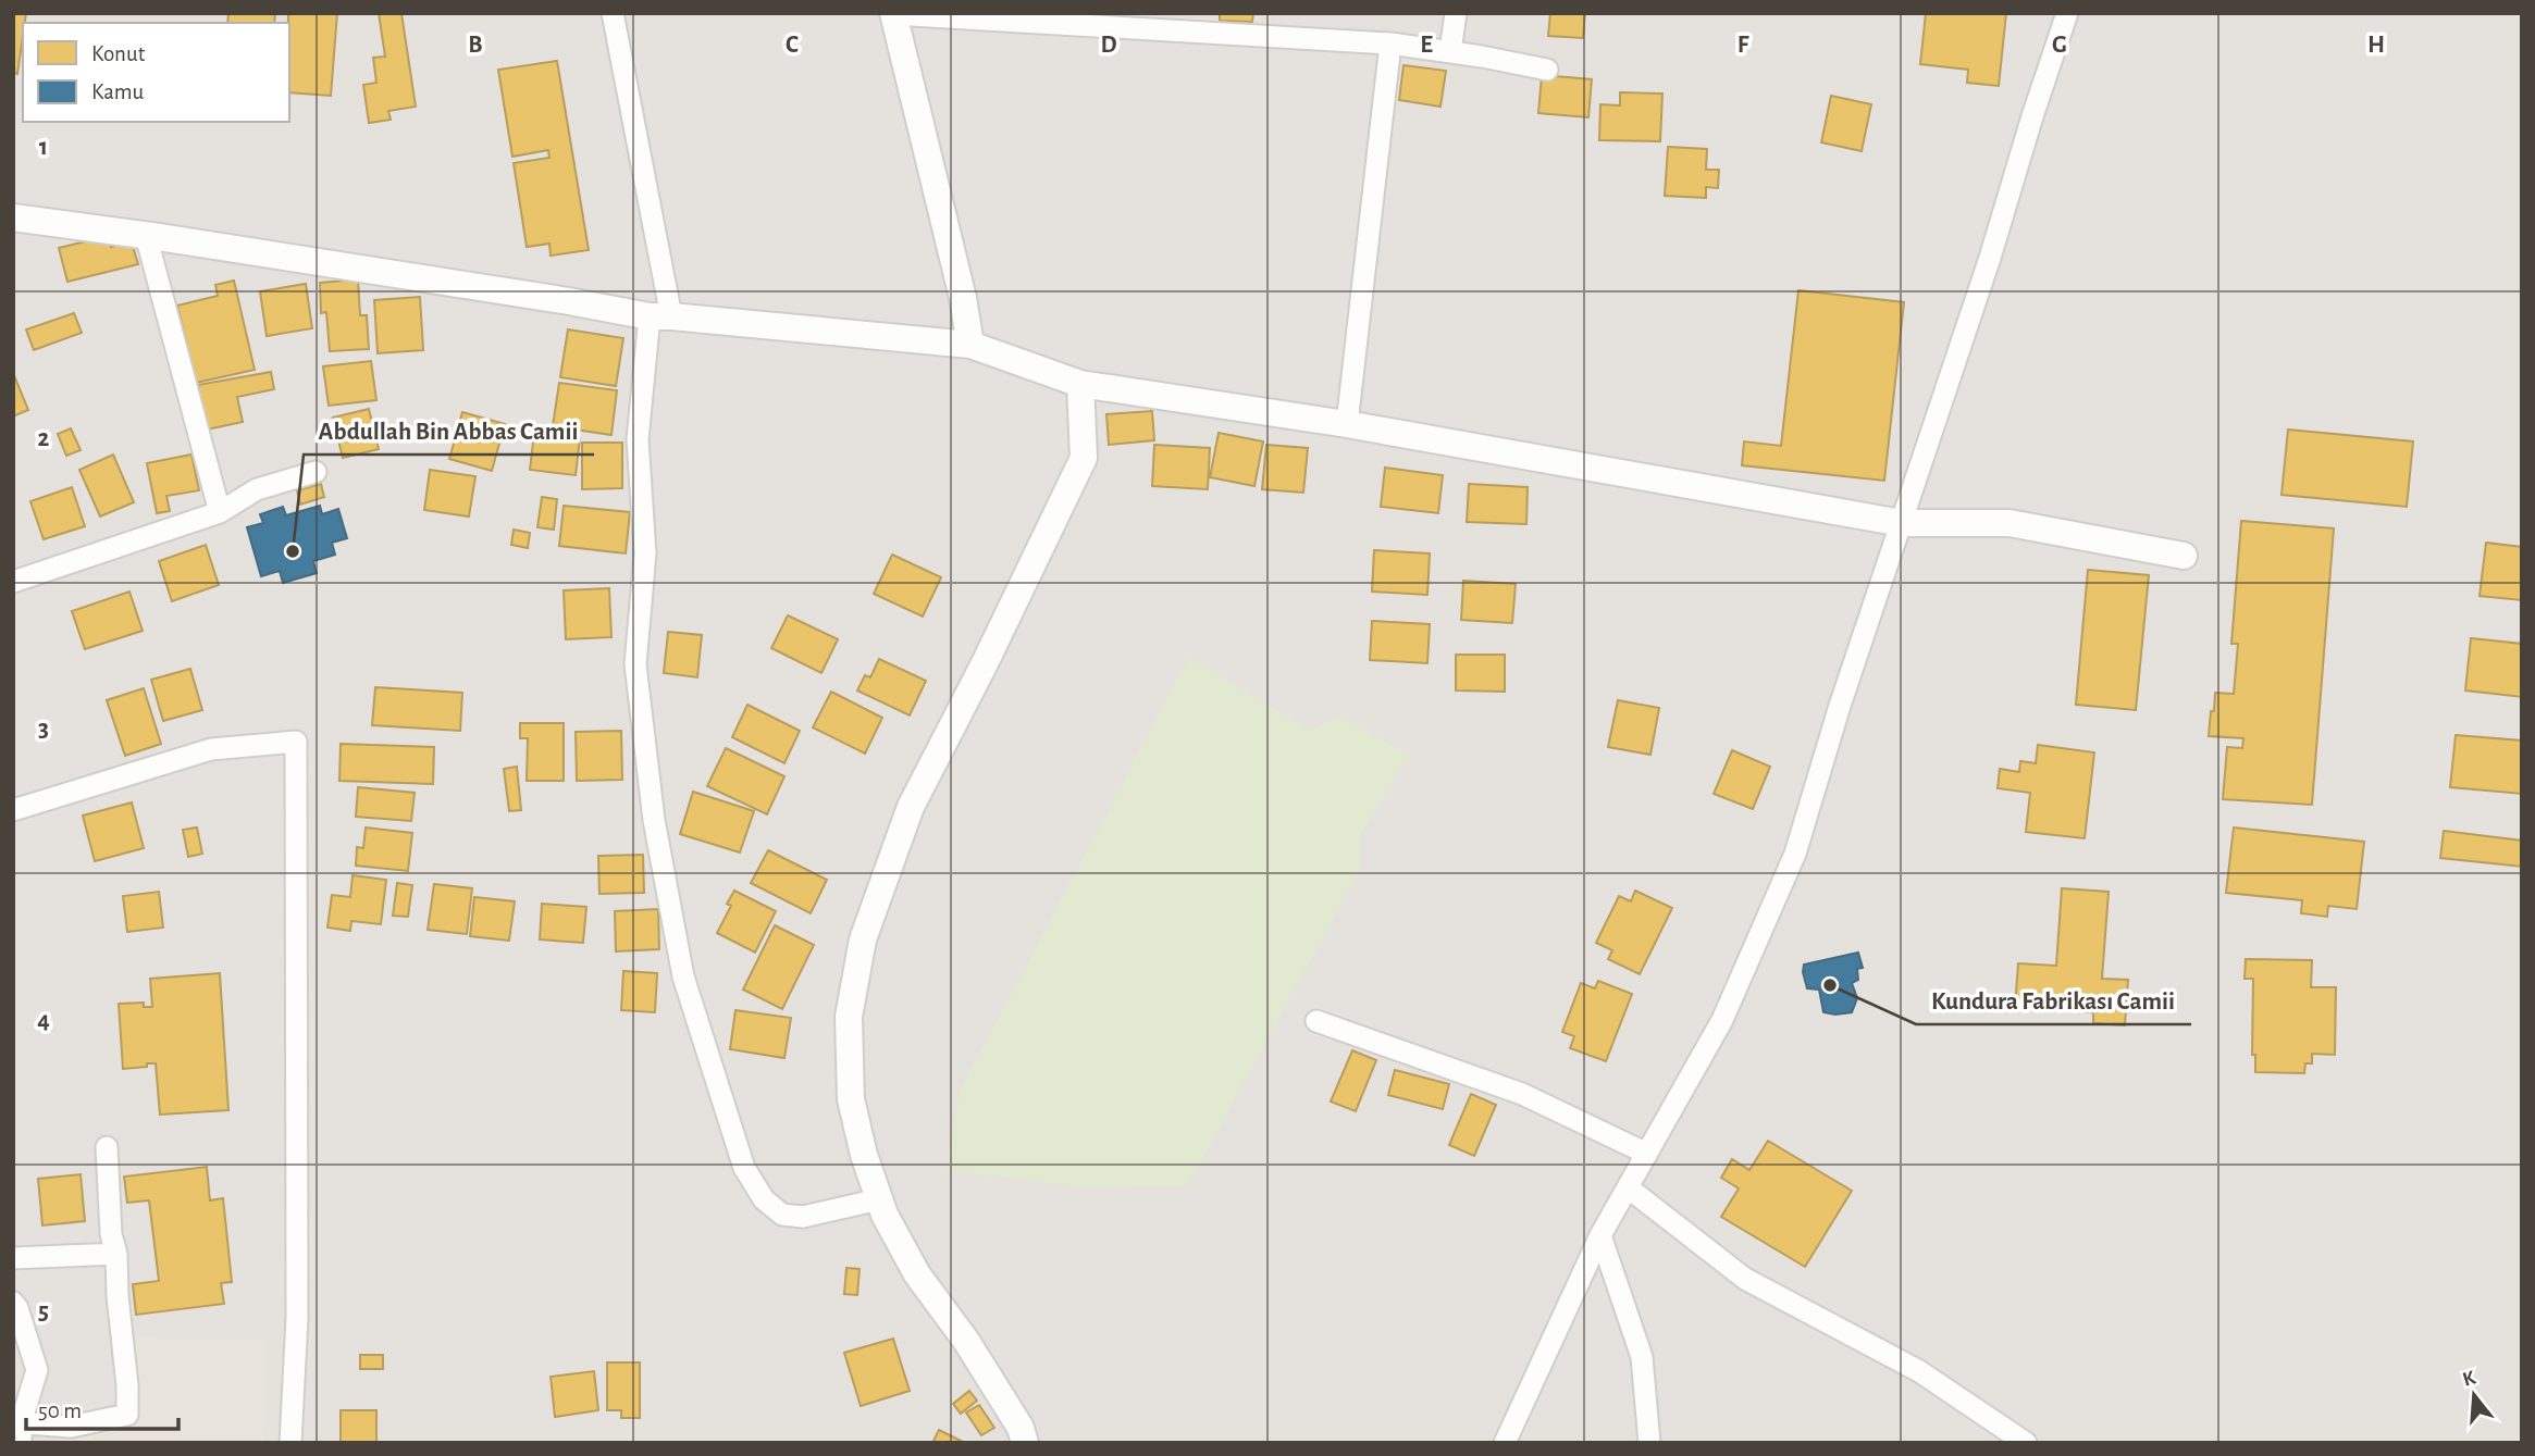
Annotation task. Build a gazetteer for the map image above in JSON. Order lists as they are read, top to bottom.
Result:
{
  "places": ["Abdullah Bin Abbas Camii", "Kundura Fabrikası Camii"],
  "legend": ["Konut", "Kamu"],
  "scale_bar": "50 m",
  "north": "top",
  "grid": {
    "columns": [
      "B",
      "C",
      "D",
      "E",
      "F",
      "G",
      "H"
    ],
    "rows": [
      "1",
      "2",
      "3",
      "4",
      "5"
    ]
  }
}
